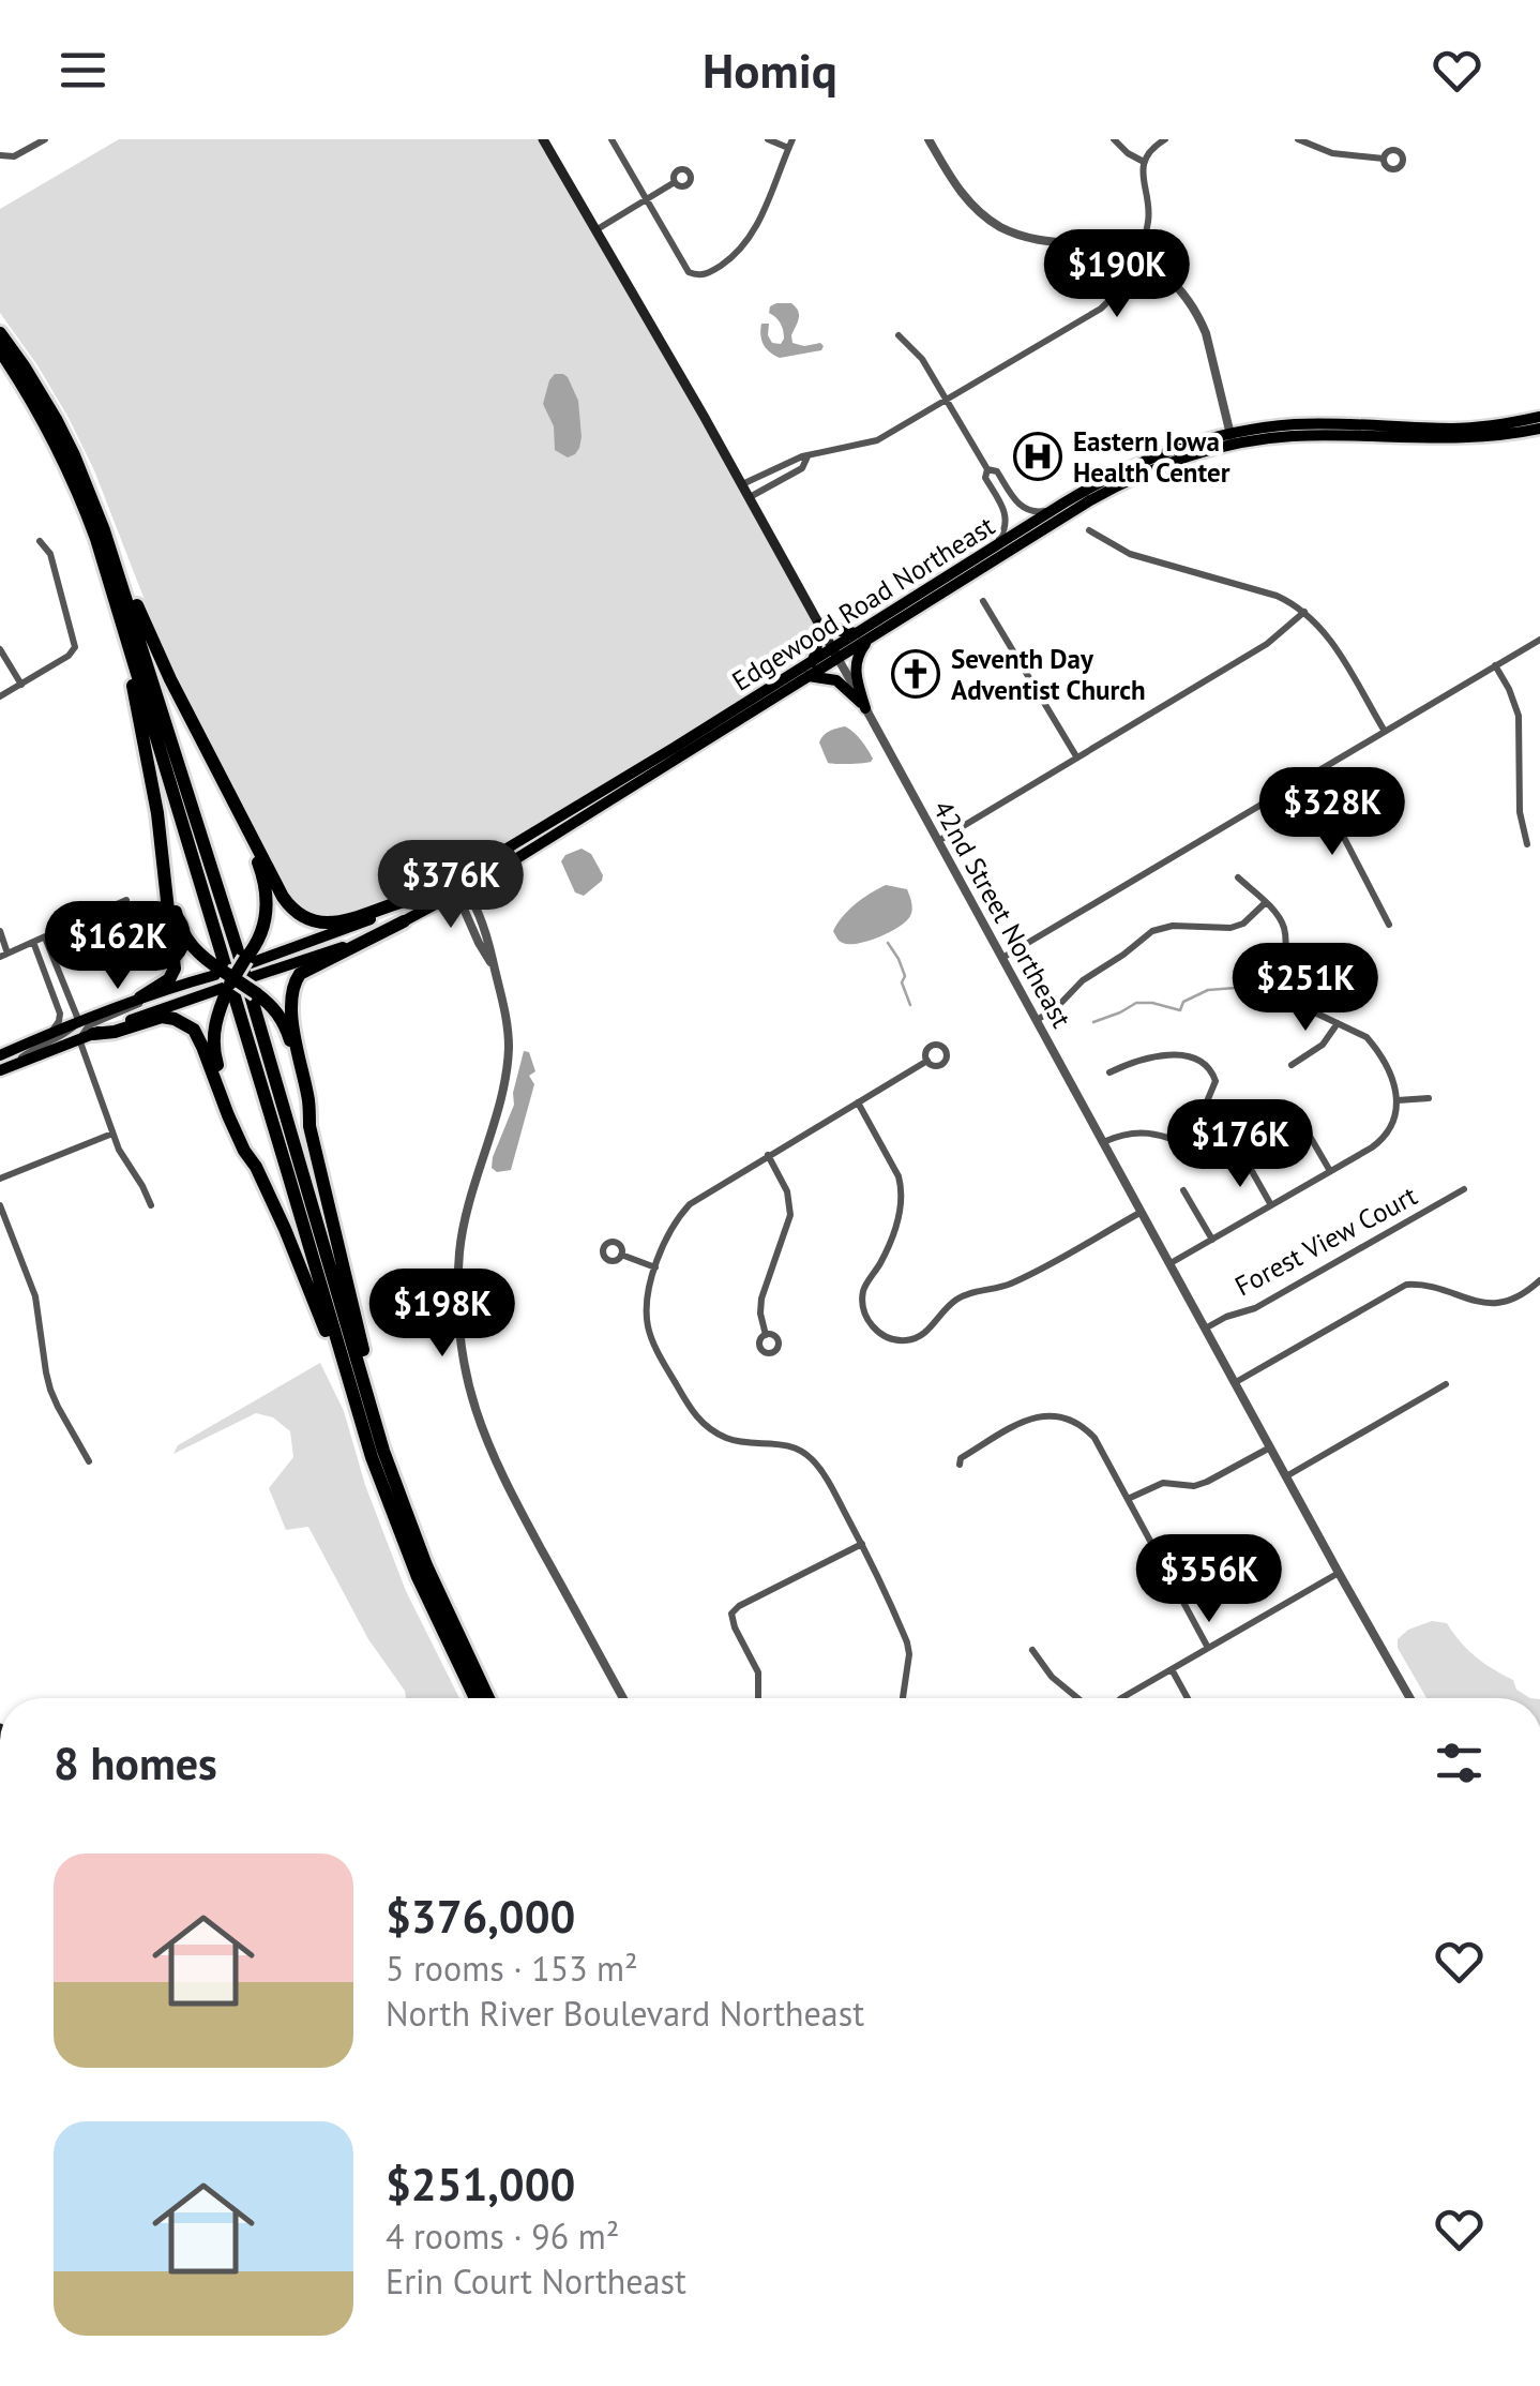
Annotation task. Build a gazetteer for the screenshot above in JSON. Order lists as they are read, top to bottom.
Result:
{
  "streets": {
    "main road": ["Edgewood Road Northeast", "42nd Street Northeast"],
    "street": ["Forest View Court"]
  },
  "crossings": [
    ["Edgewood Road Northeast", "42nd Street Northeast"],
    ["42nd Street Northeast", "Forest View Court"]
  ],
  "places": {
    "hospital": ["Eastern Iowa Health Center"],
    "church": ["Seventh Day Adventist Church"]
  },
  "page": {
    "header": "Homiq",
    "price": [
      "$190K",
      "$328K",
      "$376K",
      "$162K",
      "$251K",
      "$176K",
      "$198K",
      "$356K"
    ],
    "heading": "8 homes",
    "list": [
      {
        "name": "$376,000",
        "note": "5 rooms · 153 m² · North River Boulevard Northeast"
      },
      {
        "name": "$251,000",
        "note": "4 rooms · 96 m² · Erin Court Northeast"
      }
    ]
  }
}
